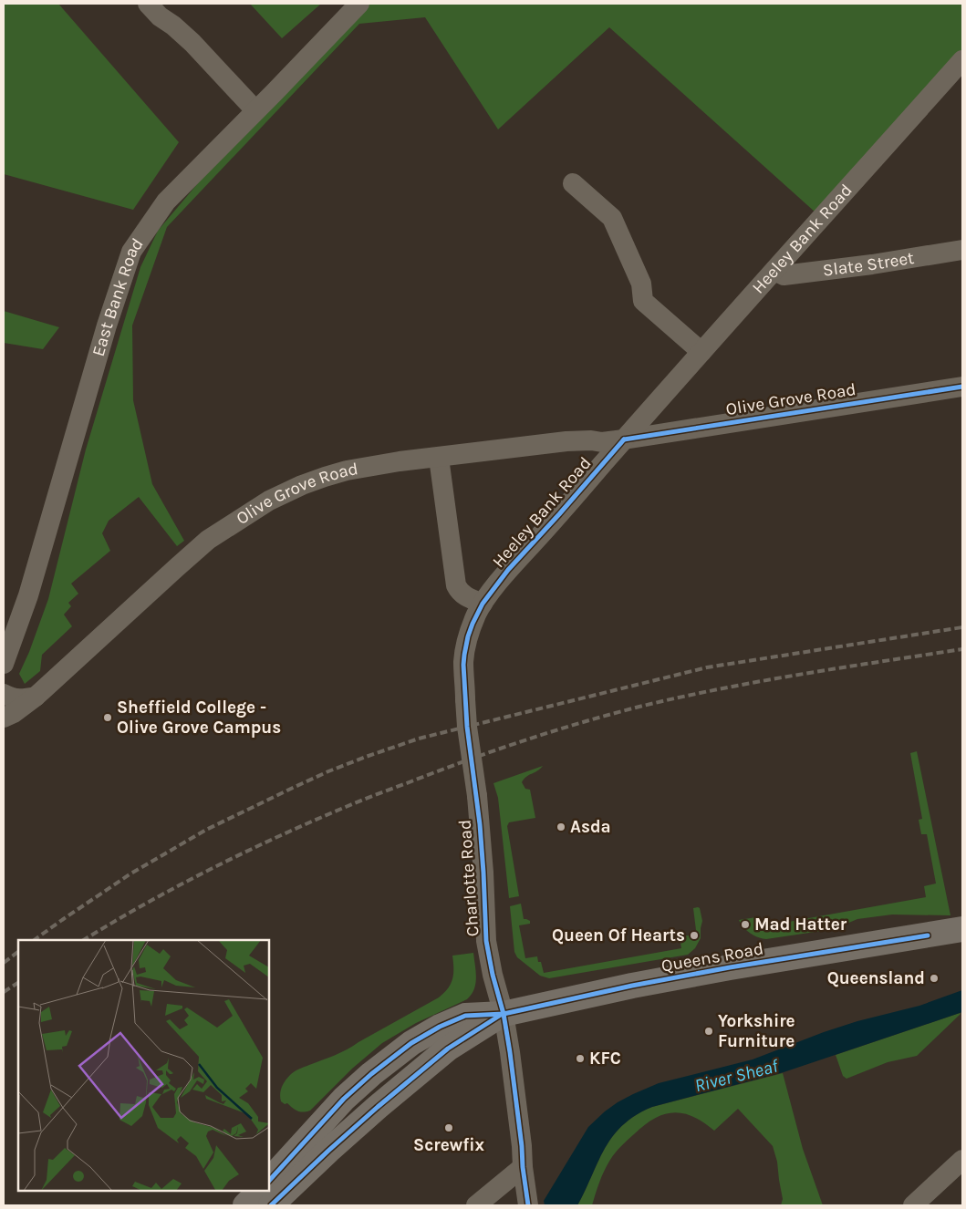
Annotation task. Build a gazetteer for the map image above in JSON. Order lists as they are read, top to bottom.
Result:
{
  "streets": {
    "highway": ["Queens Road"],
    "street": [
      "Heeley Bank Road",
      "Slate Street",
      "East Bank Road",
      "Olive Grove Road",
      "Charlotte Road"
    ]
  },
  "crossings": [
    ["Heeley Bank Road", "Slate Street"],
    ["Heeley Bank Road", "Olive Grove Road"],
    ["Heeley Bank Road", "Charlotte Road"],
    ["Charlotte Road", "Queens Road"]
  ],
  "water": ["River Sheaf"],
  "places": [
    "Sheffield College - Olive Grove Campus",
    "Asda",
    "Mad Hatter",
    "Queen Of Hearts",
    "Queensland",
    "Yorkshire Furniture",
    "KFC",
    "Screwfix"
  ]
}
